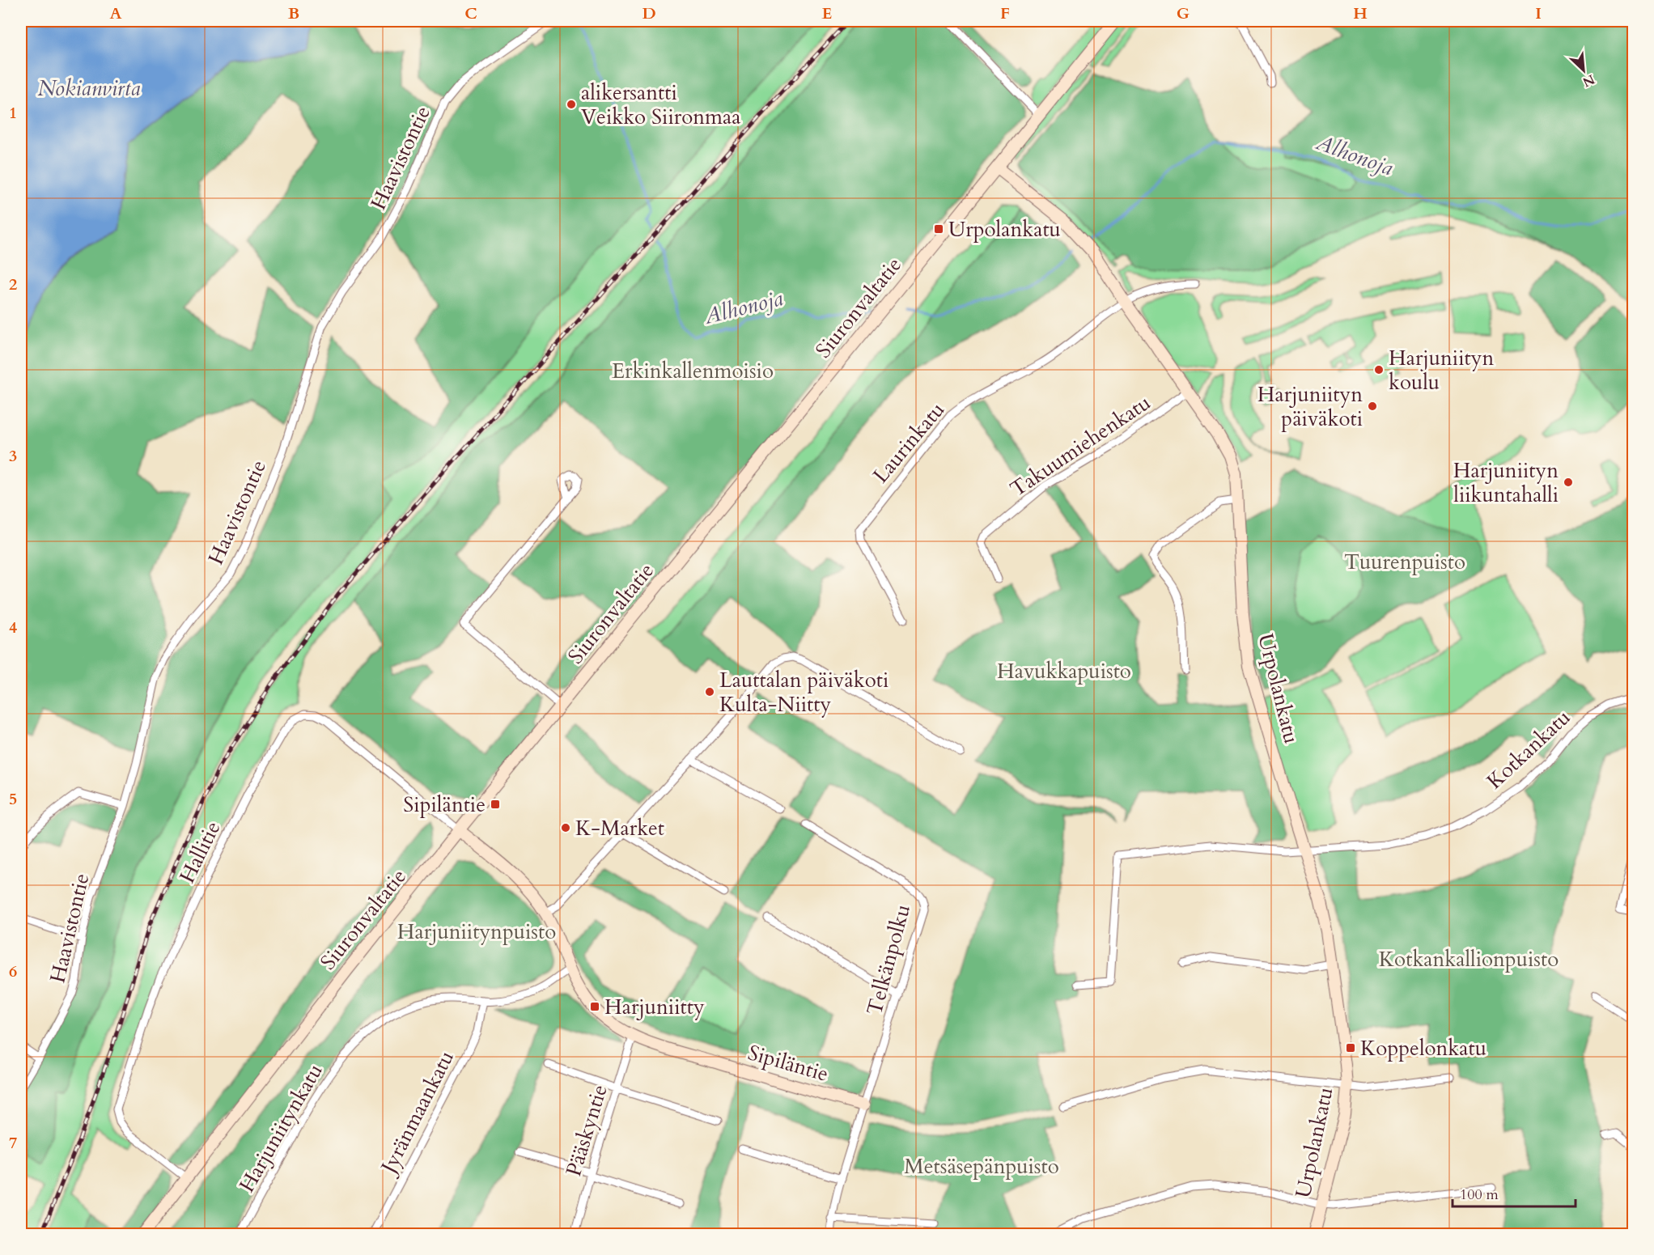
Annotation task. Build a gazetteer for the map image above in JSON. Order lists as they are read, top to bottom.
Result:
{
  "streets": {
    "main road": ["Siuronvaltatie", "Urpolankatu", "Sipiläntie"],
    "street": [
      "Haavistontie",
      "Laurinkatu",
      "Takuumiehenkatu",
      "Kotkankatu",
      "Hallitie",
      "Telkänpolku",
      "Jyränmaankatu",
      "Harjuniitynkatu",
      "Pääskyntie"
    ]
  },
  "crossings": [
    ["Siuronvaltatie", "Urpolankatu"],
    ["Siuronvaltatie", "Hallitie"],
    ["Siuronvaltatie", "Sipiläntie"],
    ["Laurinkatu", "Urpolankatu"],
    ["Takuumiehenkatu", "Urpolankatu"],
    ["Urpolankatu", "Kotkankatu"],
    ["Hallitie", "Sipiläntie"],
    ["Telkänpolku", "Sipiläntie"],
    ["Sipiläntie", "Harjuniitynkatu"],
    ["Sipiläntie", "Pääskyntie"],
    ["Jyränmaankatu", "Harjuniitynkatu"]
  ],
  "water": ["Nokianvirta", "Alhonoja"],
  "parks": [
    "Erkinkallenmoisio",
    "Tuurenpuisto",
    "Havukkapuisto",
    "Harjuniitynpuisto",
    "Kotkankallionpuisto",
    "Metsäsepänpuisto"
  ],
  "places": {
    "other": [
      "alikersantti Veikko Siironmaa",
      "Harjuniityn koulu",
      "Harjuniityn päiväkoti",
      "Harjuniityn liikuntahalli",
      "Lauttalan päiväkoti Kulta-Niitty",
      "K-Market"
    ],
    "transit": [
      "Urpolankatu",
      "Sipiläntie",
      "Harjuniitty",
      "Koppelonkatu"
    ]
  },
  "scale_bar": "100 m",
  "north": "bottom right",
  "grid": {
    "columns": [
      "A",
      "B",
      "C",
      "D",
      "E",
      "F",
      "G",
      "H",
      "I"
    ],
    "rows": [
      "1",
      "2",
      "3",
      "4",
      "5",
      "6",
      "7"
    ]
  }
}
